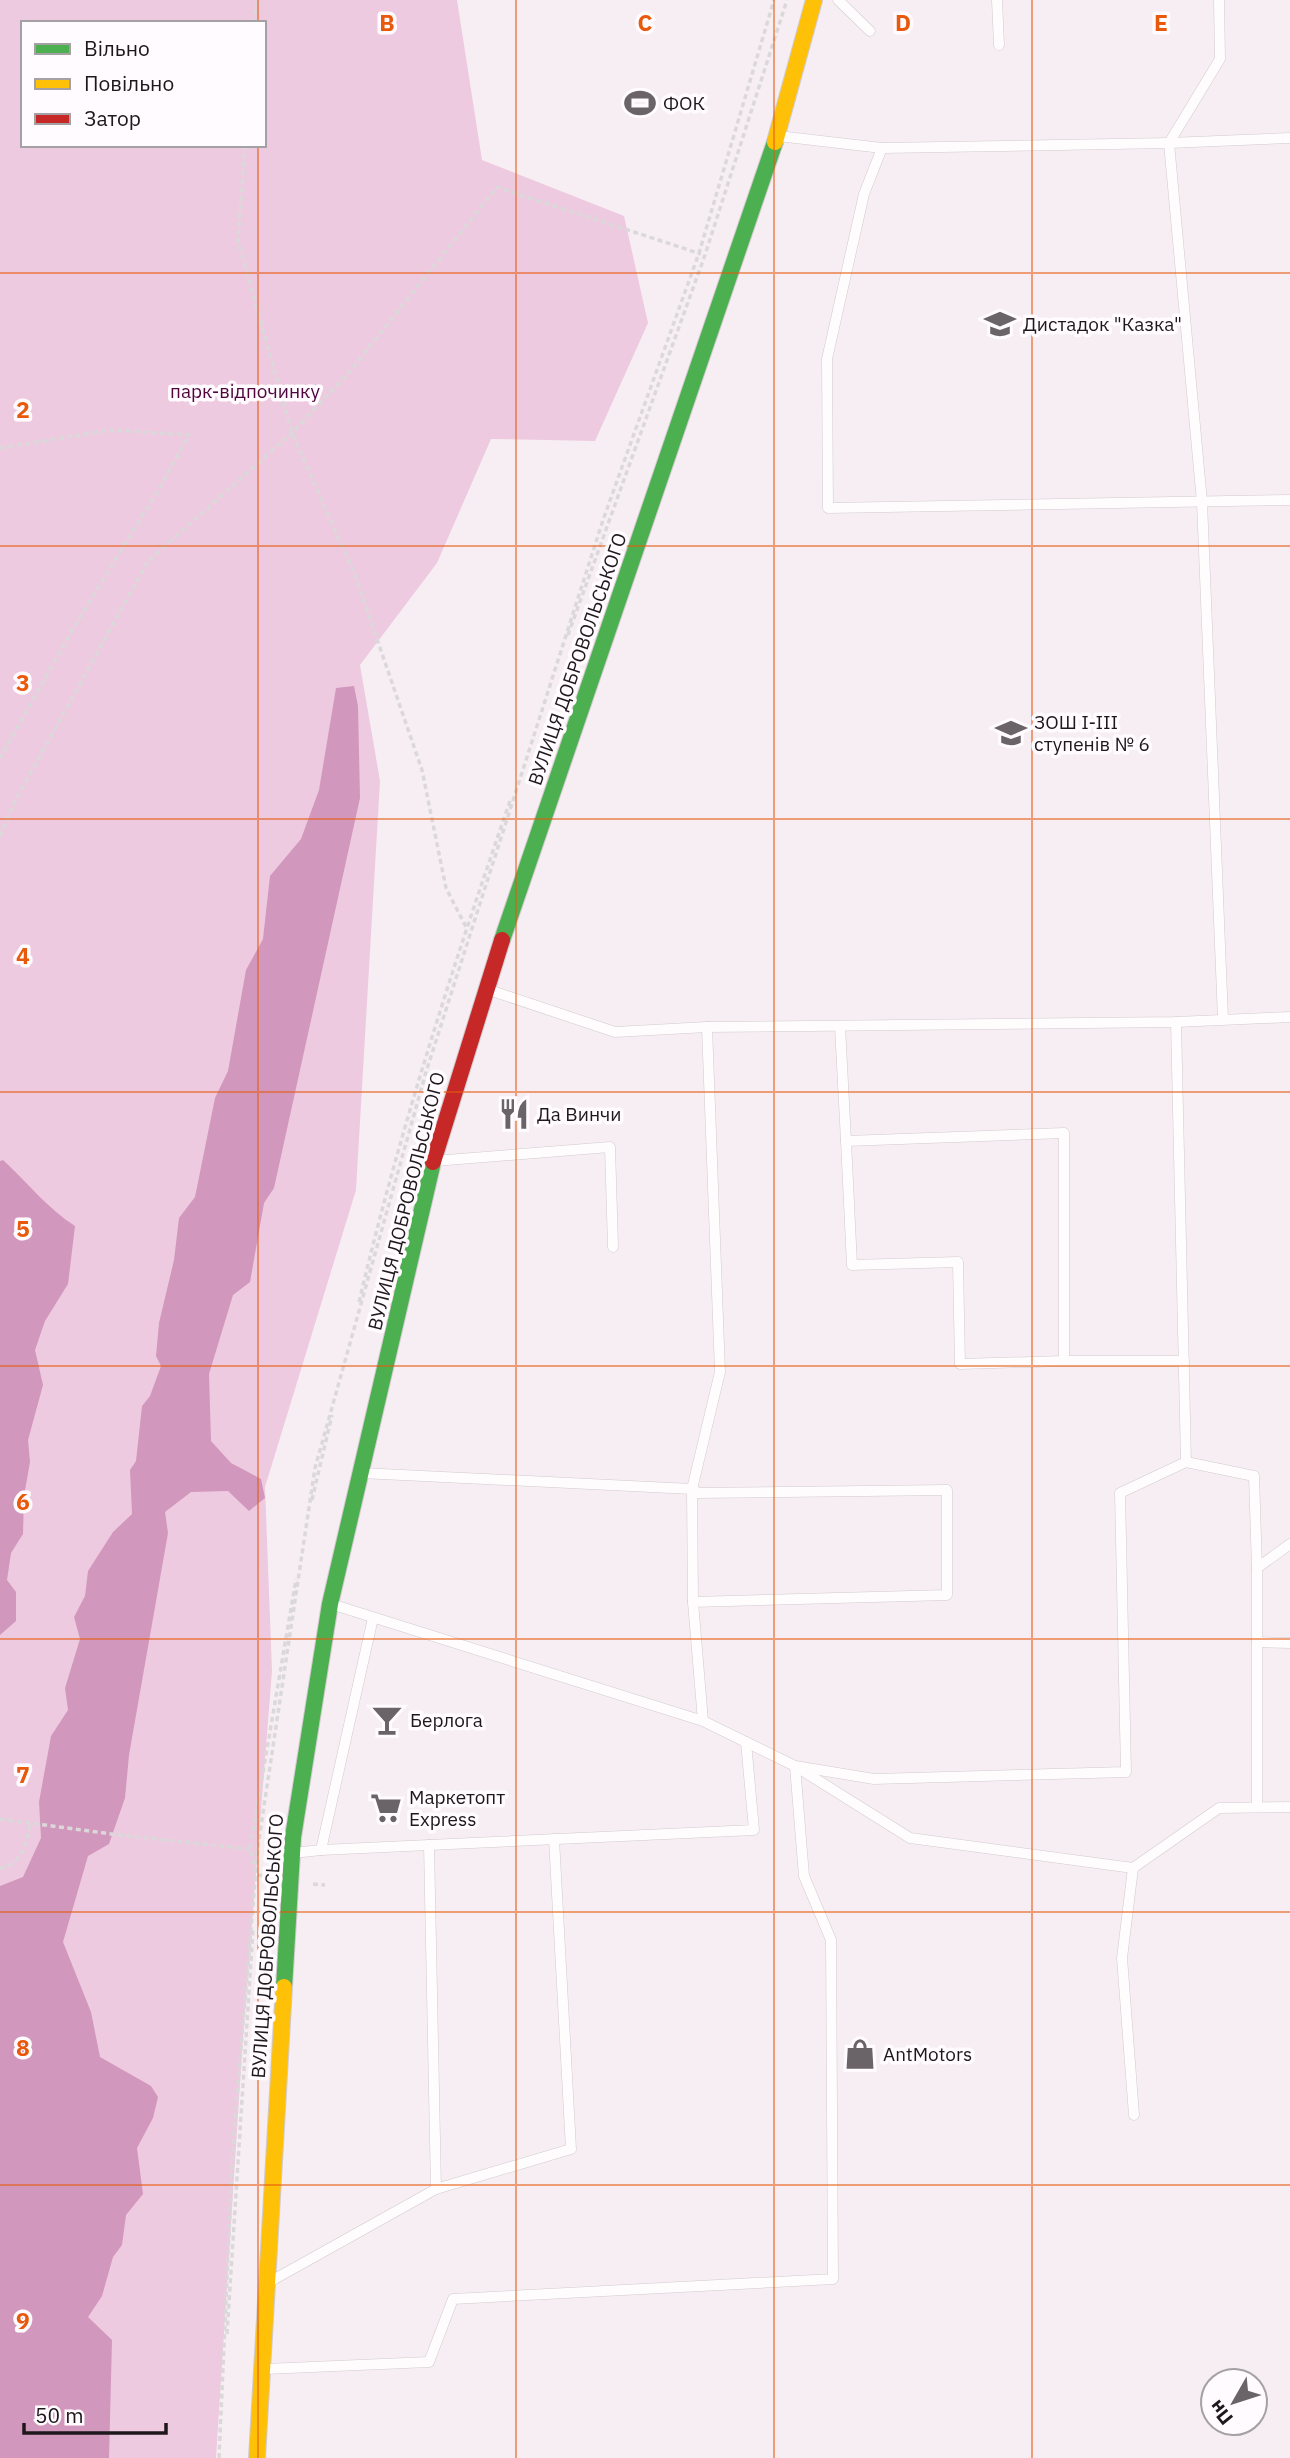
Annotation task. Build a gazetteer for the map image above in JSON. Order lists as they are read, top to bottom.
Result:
{
  "streets": {
    "street": ["ВУЛИЦЯ ДОБРОВОЛЬСЬКОГО"]
  },
  "parks": ["парк-відпочинку"],
  "places": {
    "sports": ["ФОК"],
    "school or university": ["Дистадок \"Казка\"", "ЗОШ І-ІІІ ступенів № 6"],
    "restaurant": ["Да Винчи"],
    "bar": ["Берлога"],
    "supermarket": ["Маркетопт Express"],
    "shop": ["AntMotors"]
  },
  "legend": ["Вільно", "Повільно", "Затор"],
  "scale_bar": "50 m",
  "north": "bottom left",
  "grid": {
    "columns": [
      "B",
      "C",
      "D",
      "E"
    ],
    "rows": [
      "2",
      "3",
      "4",
      "5",
      "6",
      "7",
      "8",
      "9"
    ]
  }
}
